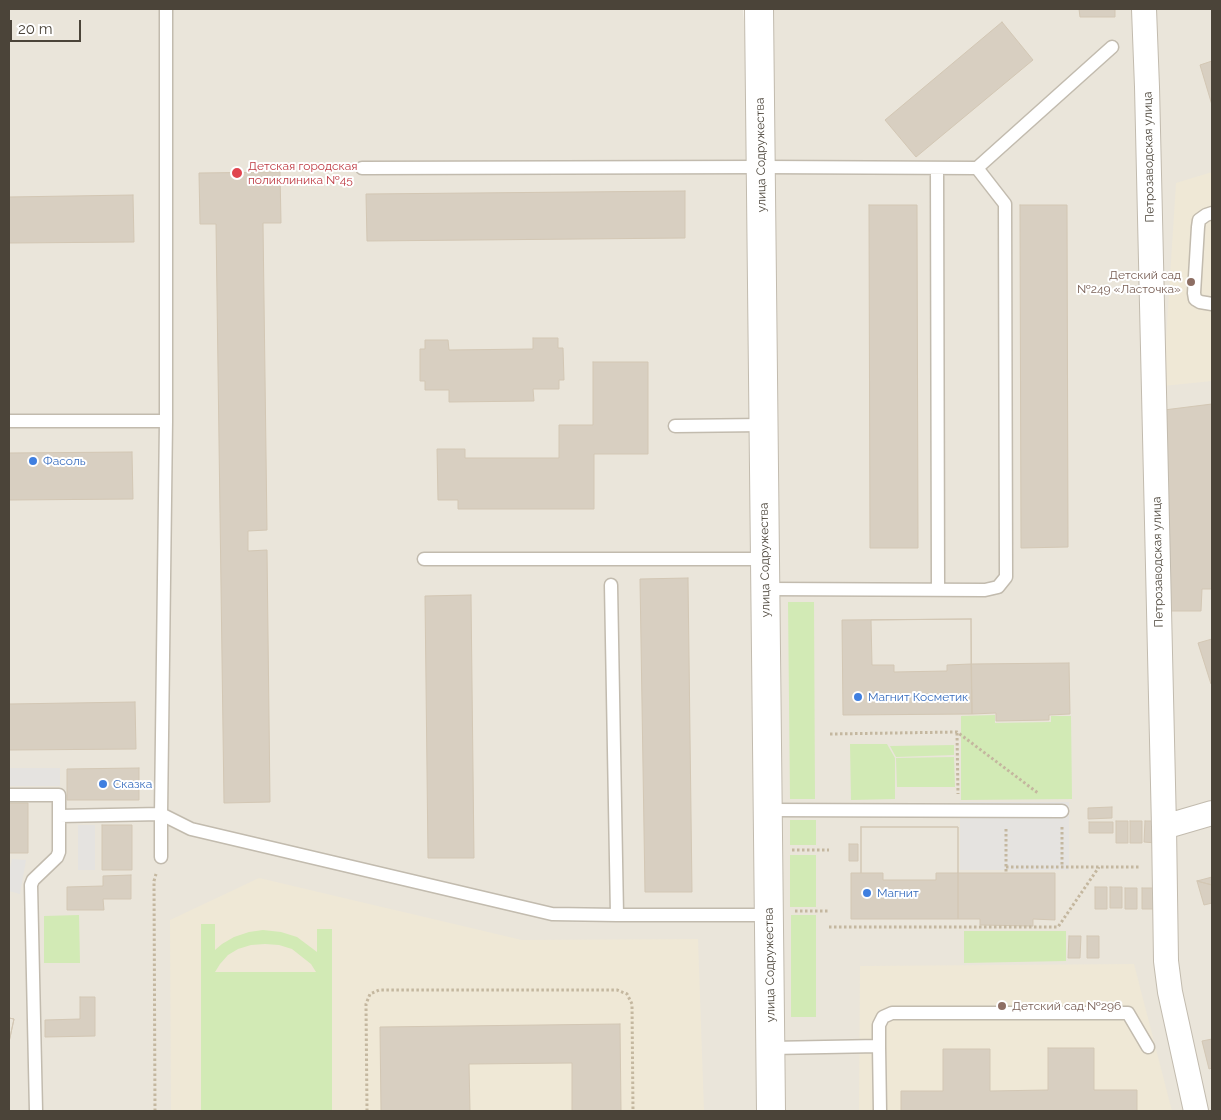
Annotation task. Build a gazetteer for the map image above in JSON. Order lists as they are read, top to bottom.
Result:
{
  "streets": {
    "street": ["улица Содружества", "Петрозаводская улица"]
  },
  "places": [
    "Детская городская поликлиника №45",
    "Детский сад №249 «Ласточка»",
    "Фасоль",
    "Магнит Косметик",
    "Сказка",
    "Магнит",
    "Детский сад №296"
  ],
  "scale_bar": "20 m"
}
